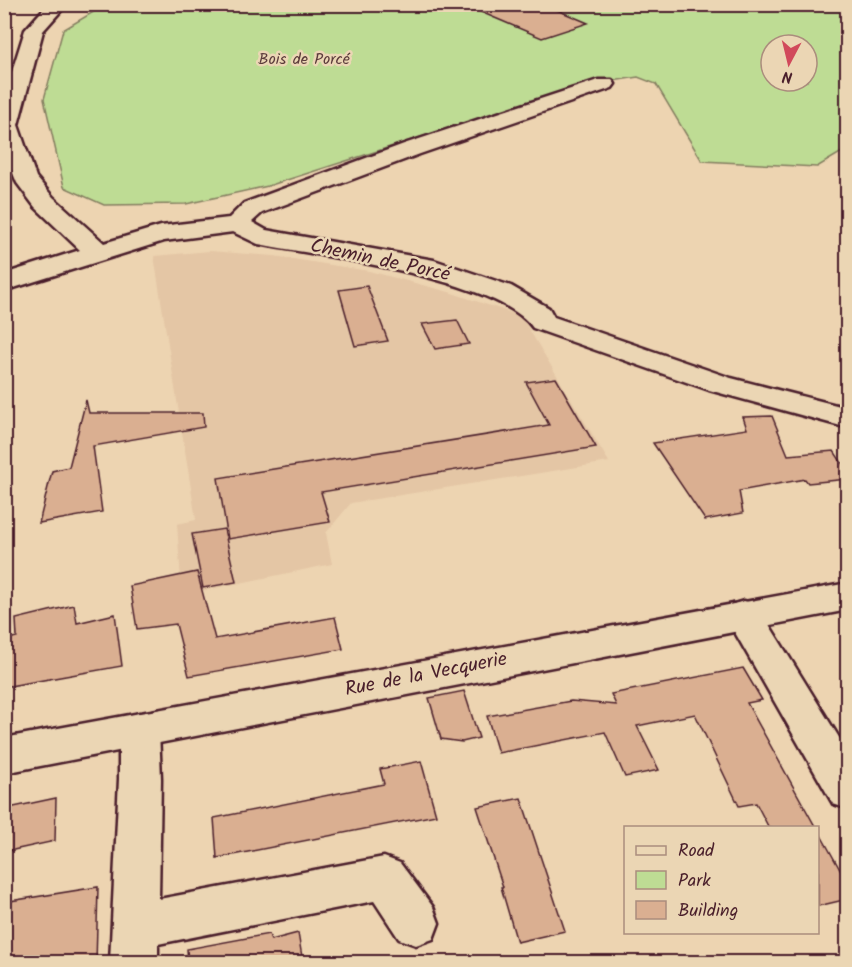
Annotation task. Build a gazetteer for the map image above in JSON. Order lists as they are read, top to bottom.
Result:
{
  "streets": {
    "street": ["Chemin de Porcé", "Rue de la Vecquerie"]
  },
  "parks": ["Bois de Porcé"],
  "legend": ["Road", "Park", "Building"],
  "north": "bottom"
}
